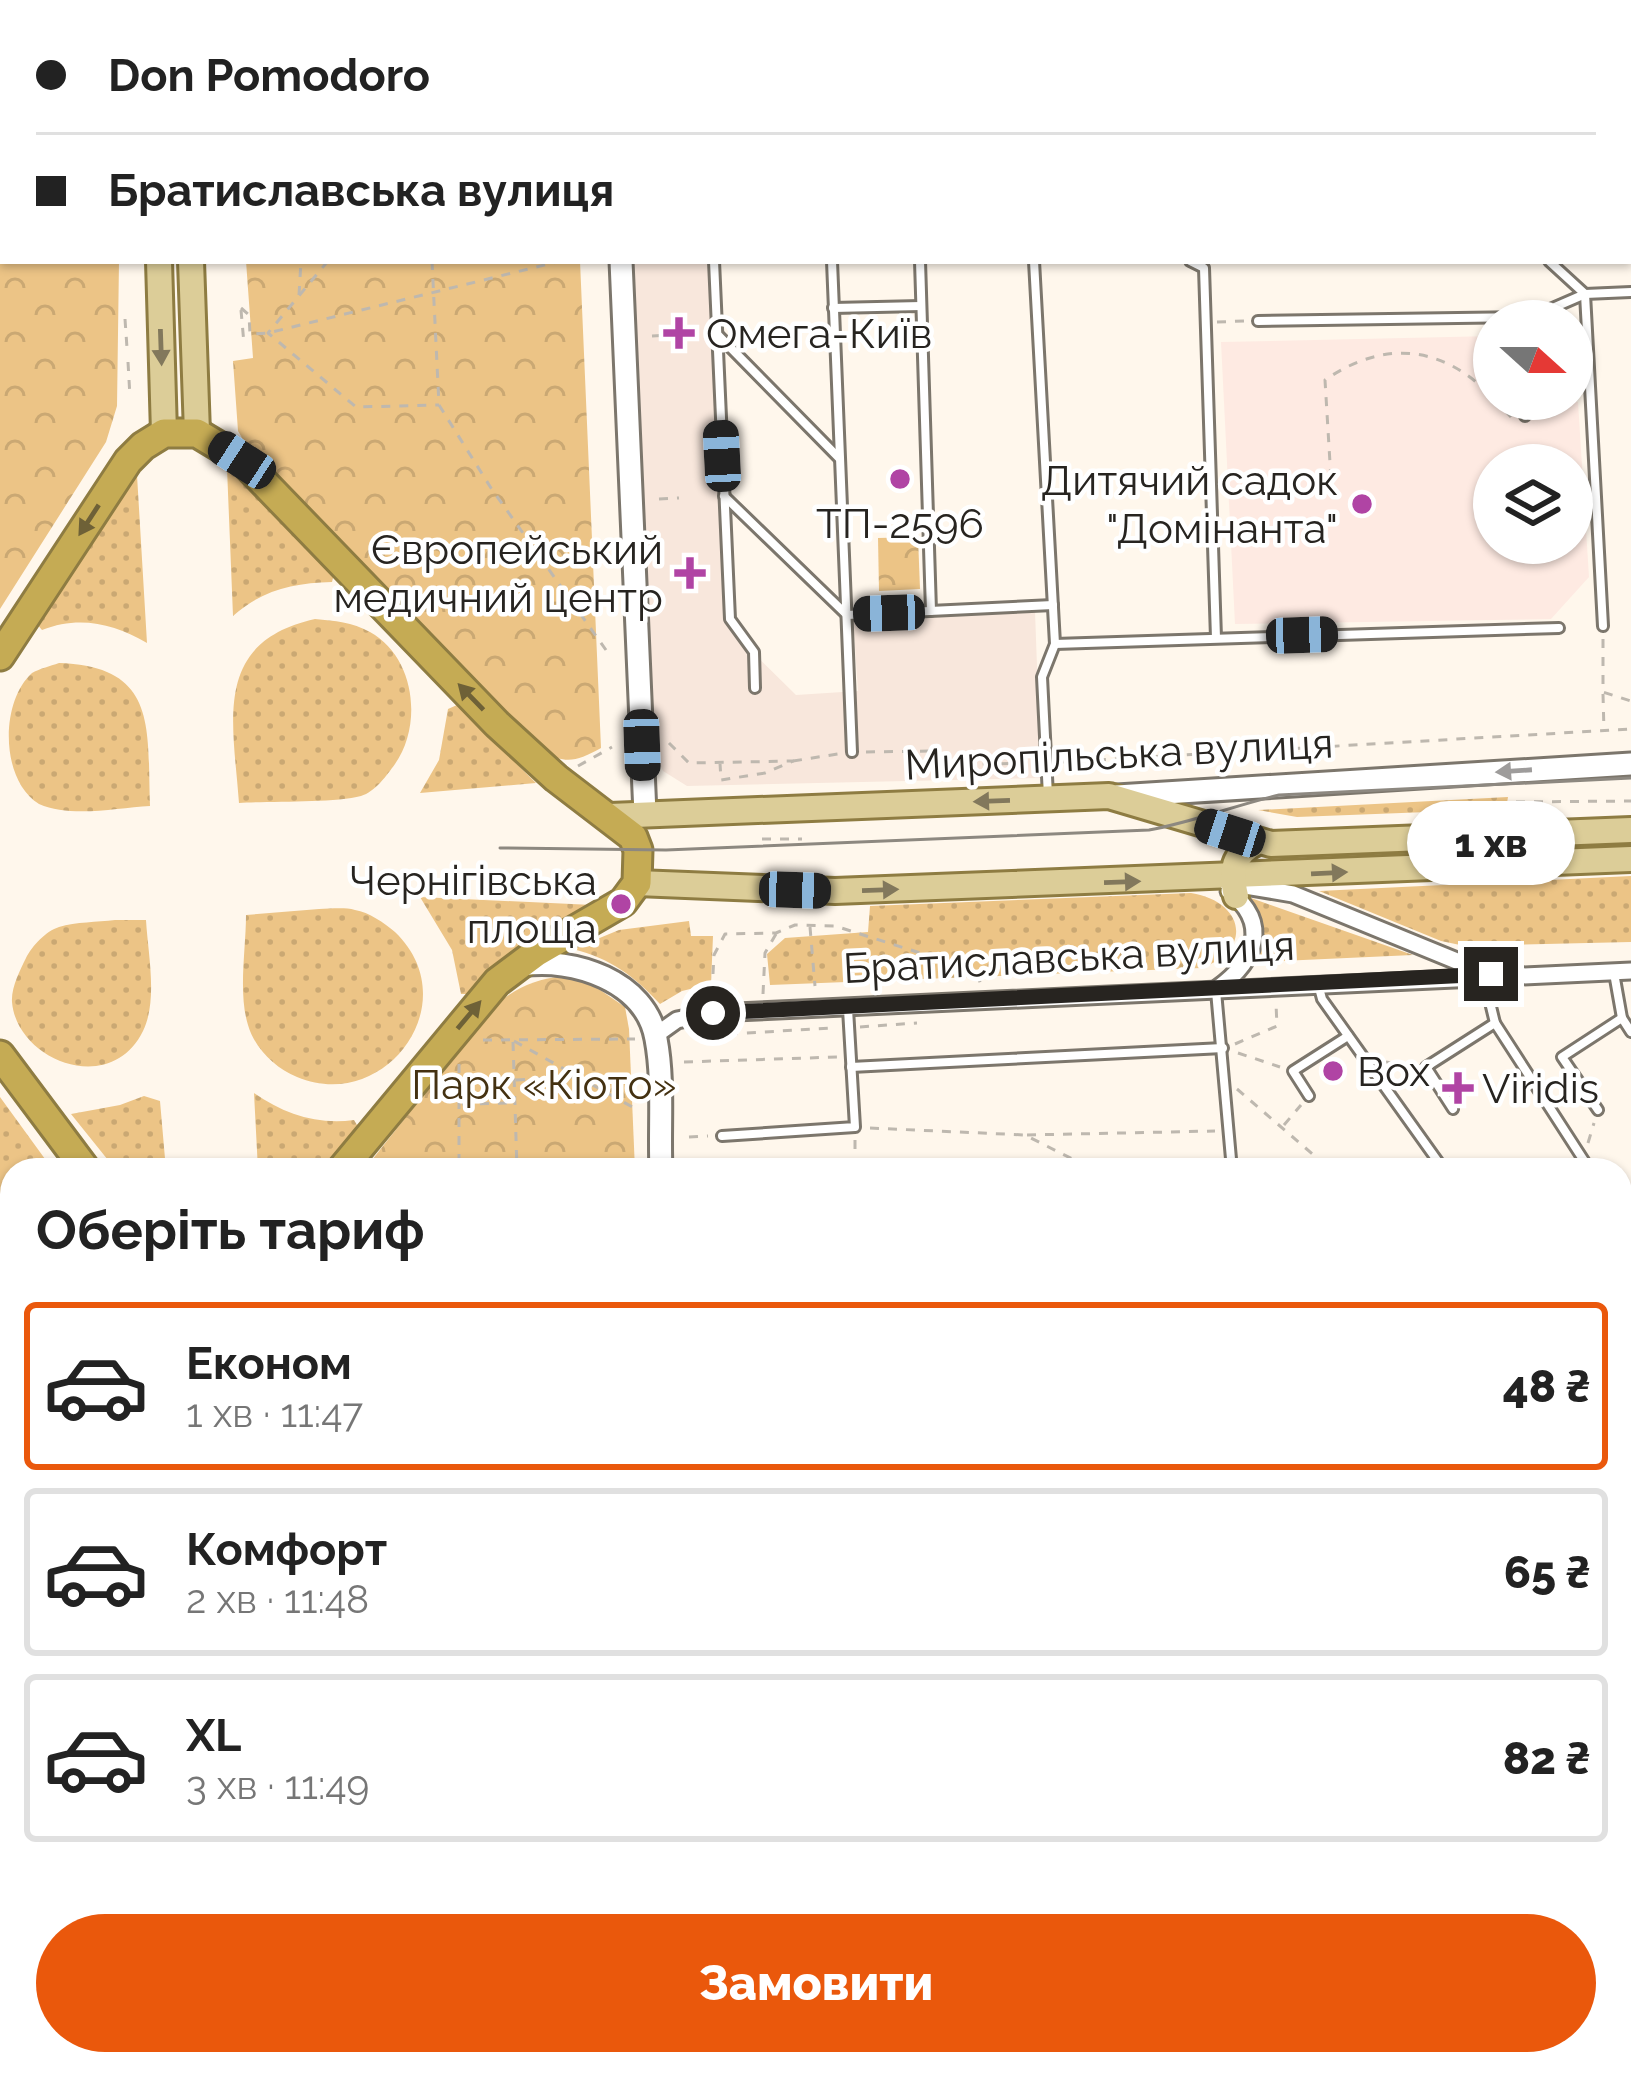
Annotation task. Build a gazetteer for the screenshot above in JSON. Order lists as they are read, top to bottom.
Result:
{
  "streets": {
    "main road": ["Миропільська вулиця", "Братиславська вулиця"]
  },
  "parks": ["Парк «Кіото»"],
  "places": {
    "health": ["Омега-Київ", "Європейський медичний центр", "Viridis"],
    "other": [
      "ТП-2596",
      "Дитячий садок \"Домінанта\"",
      "Чернігівська площа",
      "Box"
    ]
  },
  "north": "right",
  "page": {
    "banner": ["Don Pomodoro", "Братиславська вулиця"],
    "bubble": "1 хв",
    "heading": "Оберіть тариф",
    "list": [
      {
        "name": "Економ",
        "note": "1 хв · 11:47",
        "value": "48 ₴"
      },
      {
        "name": "Комфорт",
        "note": "2 хв · 11:48",
        "value": "65 ₴"
      },
      {
        "name": "XL",
        "note": "3 хв · 11:49",
        "value": "82 ₴"
      }
    ],
    "buttons": "Замовити"
  }
}
